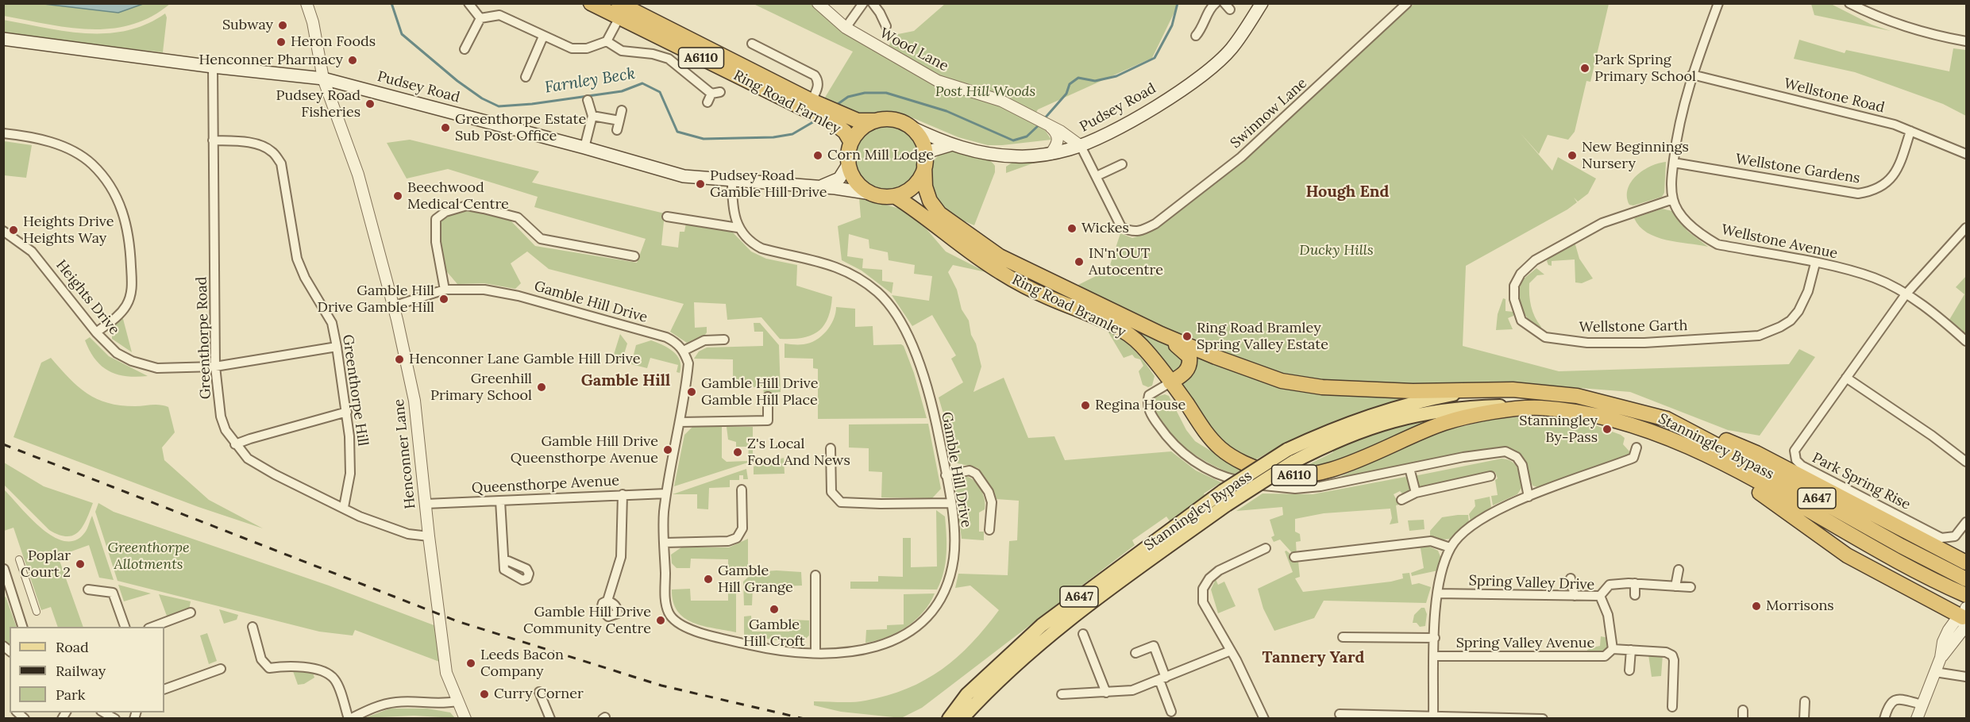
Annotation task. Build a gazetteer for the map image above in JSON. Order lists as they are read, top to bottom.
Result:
{
  "streets": {
    "highway": [
      "A6110",
      "Ring Road Farnley",
      "Ring Road Bramley",
      "Stanningley Bypass",
      "A647"
    ],
    "main road": ["Pudsey Road"],
    "street": [
      "Wood Lane",
      "Wellstone Road",
      "Swinnow Lane",
      "Wellstone Gardens",
      "Wellstone Avenue",
      "Heights Drive",
      "Gamble Hill Drive",
      "Wellstone Garth",
      "Greenthorpe Road",
      "Greenthorpe Hill",
      "Henconner Lane",
      "Park Spring Rise",
      "Queensthorpe Avenue",
      "Spring Valley Drive",
      "Spring Valley Avenue"
    ]
  },
  "crossings": [
    ["Wood Lane", "Pudsey Road"],
    ["A6110", "Pudsey Road"],
    ["A6110", "Ring Road Farnley"],
    ["A6110", "Ring Road Bramley"],
    ["Pudsey Road", "Ring Road Farnley"],
    ["Pudsey Road", "Gamble Hill Drive"],
    ["Pudsey Road", "Ring Road Bramley"],
    ["Pudsey Road", "Greenthorpe Road"],
    ["Pudsey Road", "Henconner Lane"],
    ["Wellstone Road", "Wellstone Gardens"],
    ["Ring Road Farnley", "Ring Road Bramley"],
    ["Wellstone Avenue", "Wellstone Garth"],
    ["Wellstone Avenue", "Park Spring Rise"],
    ["Heights Drive", "Greenthorpe Road"],
    ["Heights Drive", "Greenthorpe Hill"],
    ["Gamble Hill Drive", "Henconner Lane"],
    ["Gamble Hill Drive", "Queensthorpe Avenue"],
    ["Ring Road Bramley", "Stanningley Bypass"],
    ["Greenthorpe Road", "Greenthorpe Hill"],
    ["Greenthorpe Road", "Henconner Lane"],
    ["Stanningley Bypass", "A647"],
    ["Henconner Lane", "Queensthorpe Avenue"],
    ["Spring Valley Drive", "Spring Valley Avenue"]
  ],
  "districts": ["Hough End", "Gamble Hill", "Tannery Yard"],
  "water": ["Farnley Beck"],
  "parks": ["Post Hill Woods", "Ducky Hills", "Greenthorpe Allotments"],
  "places": [
    "Subway",
    "Heron Foods",
    "Henconner Pharmacy",
    "Park Spring Primary School",
    "Pudsey Road Fisheries",
    "Greenthorpe Estate Sub Post Office",
    "Corn Mill Lodge",
    "New Beginnings Nursery",
    "Pudsey Road Gamble Hill Drive",
    "Beechwood Medical Centre",
    "Wickes",
    "Heights Drive Heights Way",
    "IN'n'OUT Autocentre",
    "Gamble Hill Drive Gamble Hill",
    "Ring Road Bramley Spring Valley Estate",
    "Henconner Lane Gamble Hill Drive",
    "Greenhill Primary School",
    "Gamble Hill Drive Gamble Hill Place",
    "Regina House",
    "Stanningley By-Pass",
    "Gamble Hill Drive Queensthorpe Avenue",
    "Z's Local Food And News",
    "Poplar Court 2",
    "Gamble Hill Grange",
    "Morrisons",
    "Gamble Hill Croft",
    "Gamble Hill Drive Community Centre",
    "Leeds Bacon Company",
    "Curry Corner"
  ],
  "legend": ["Road", "Railway", "Park"]
}
